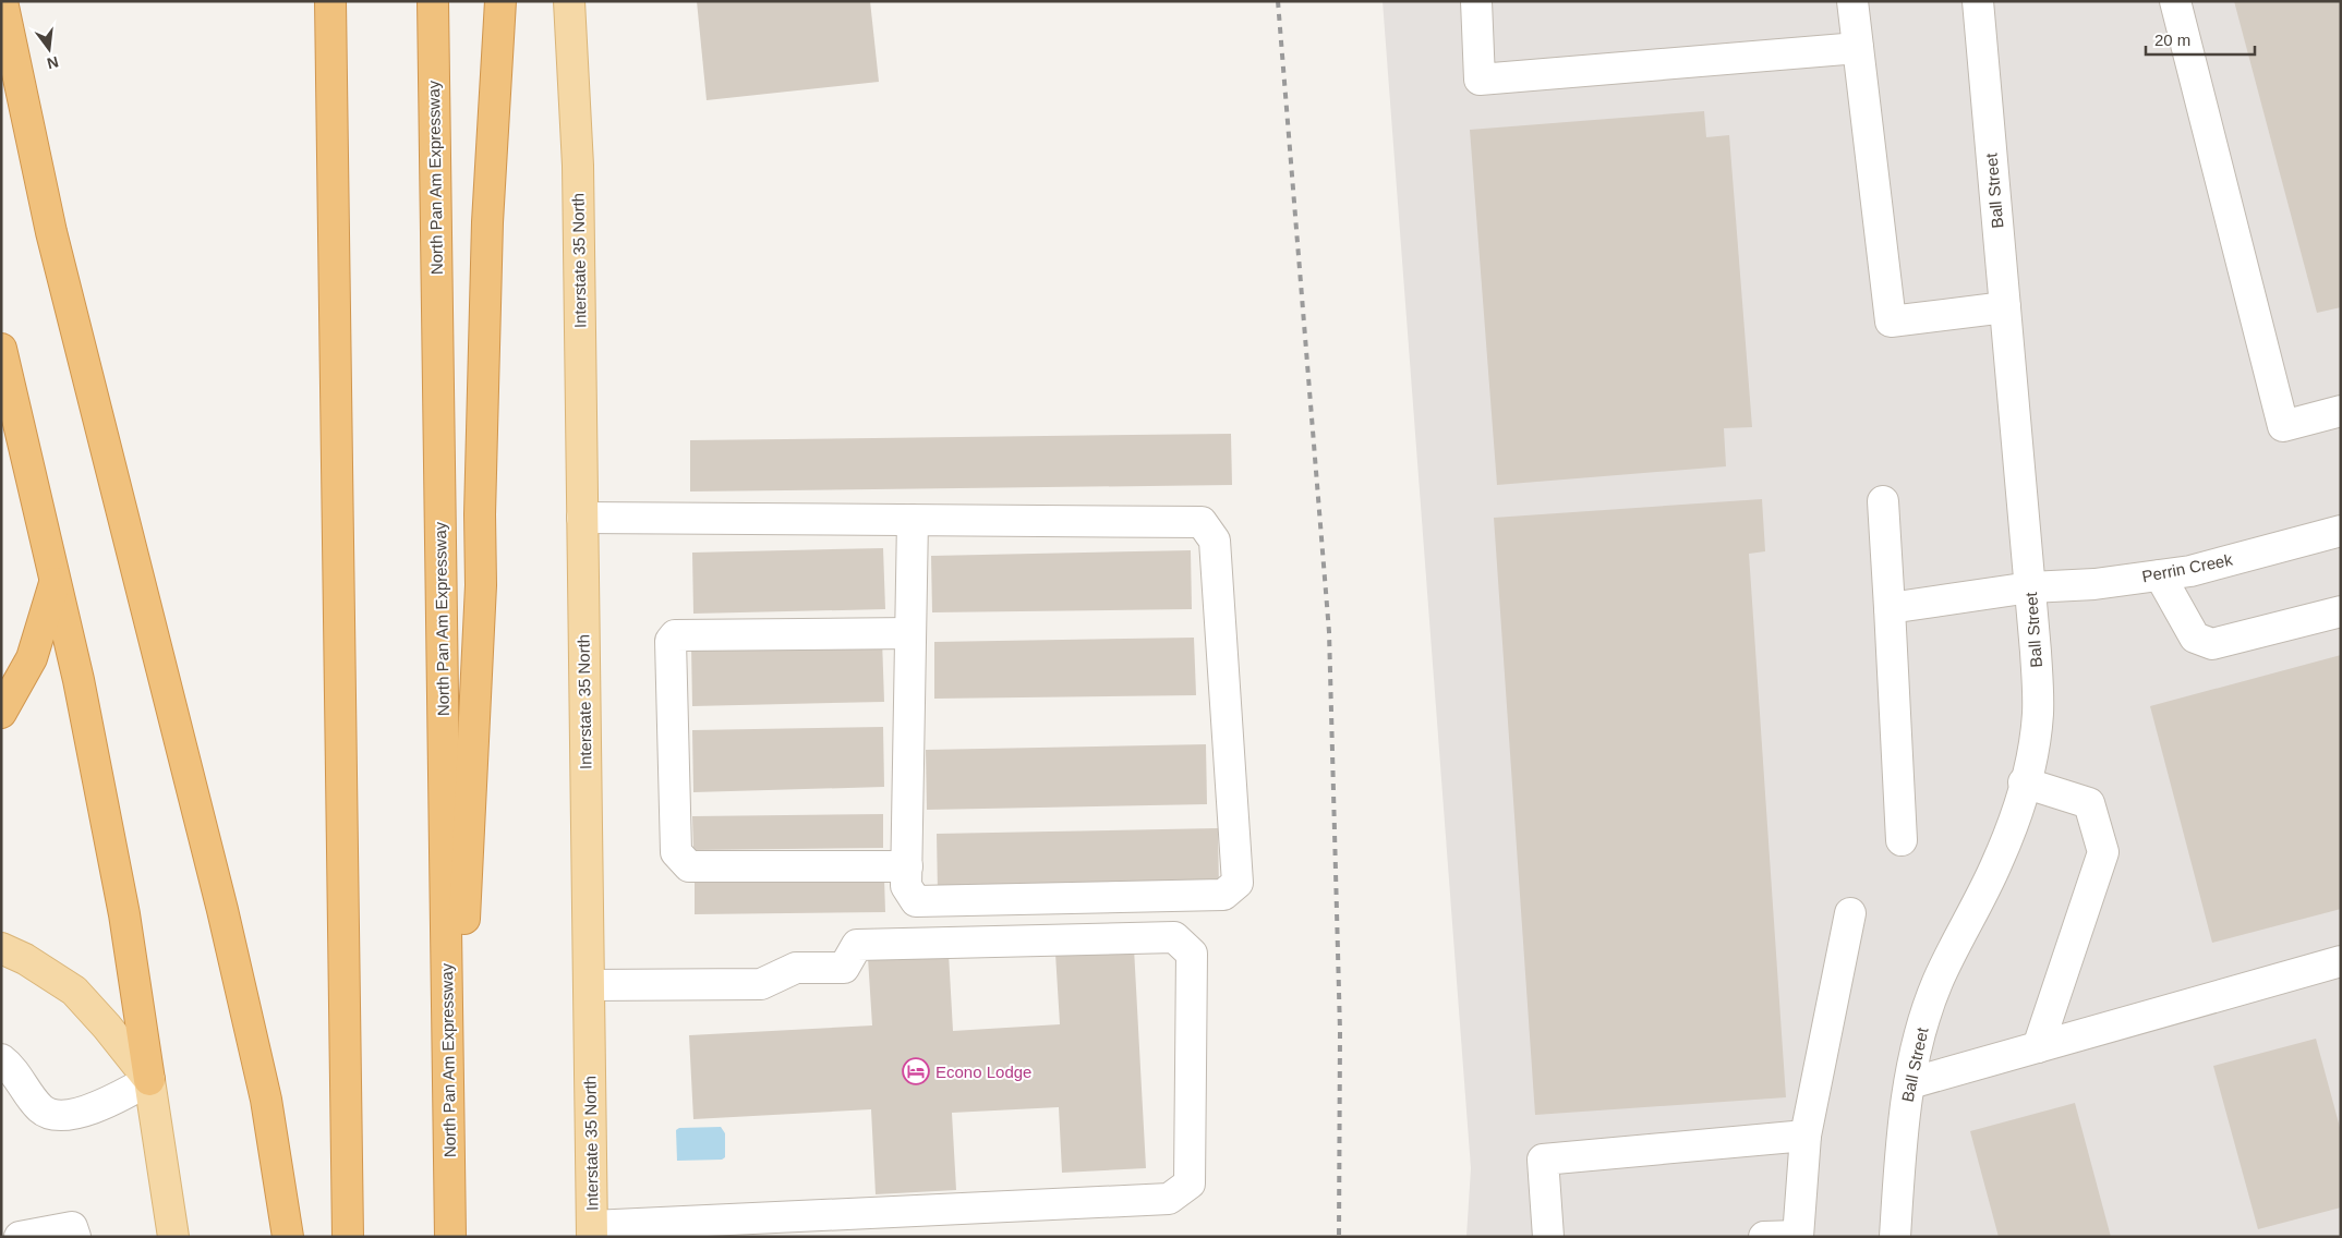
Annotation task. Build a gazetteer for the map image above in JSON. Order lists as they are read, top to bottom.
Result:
{
  "streets": {
    "highway": ["North Pan Am Expressway"],
    "main road": ["Interstate 35 North"],
    "street": ["Ball Street", "Perrin Creek"]
  },
  "crossings": [
    ["Ball Street", "Perrin Creek"]
  ],
  "places": {
    "hotel": ["Econo Lodge"]
  },
  "scale_bar": "20 m",
  "north": "bottom"
}
